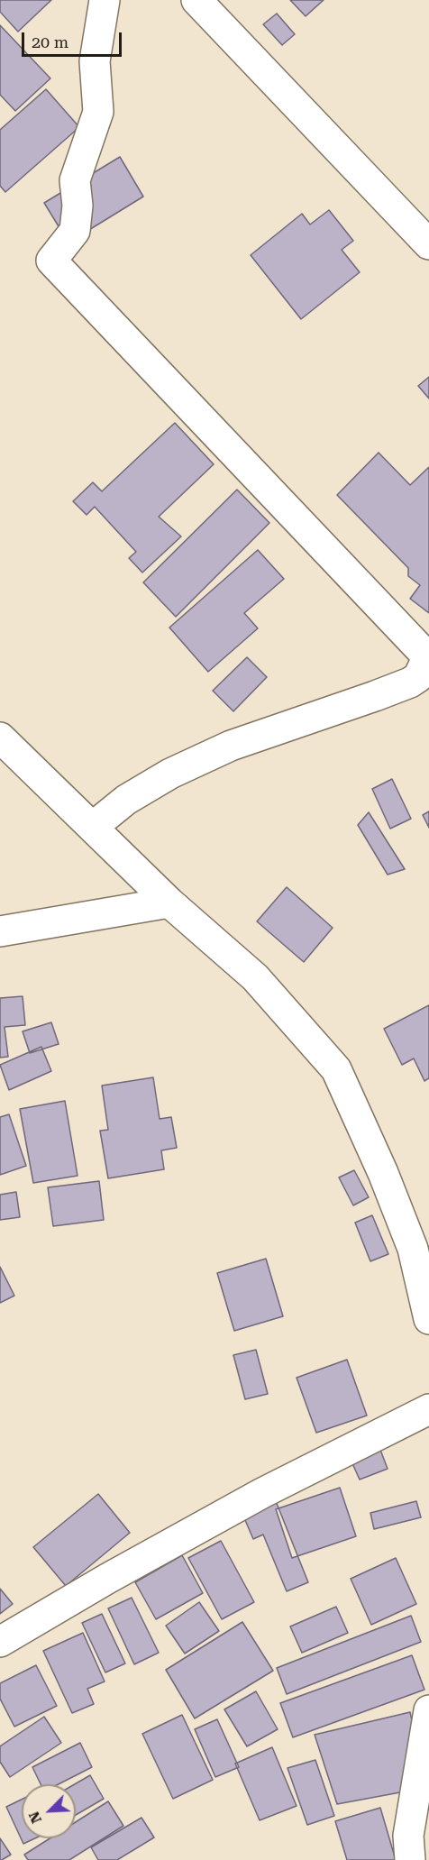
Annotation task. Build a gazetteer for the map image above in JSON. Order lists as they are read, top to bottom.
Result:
{
  "scale_bar": "20 m",
  "north": "bottom left"
}
